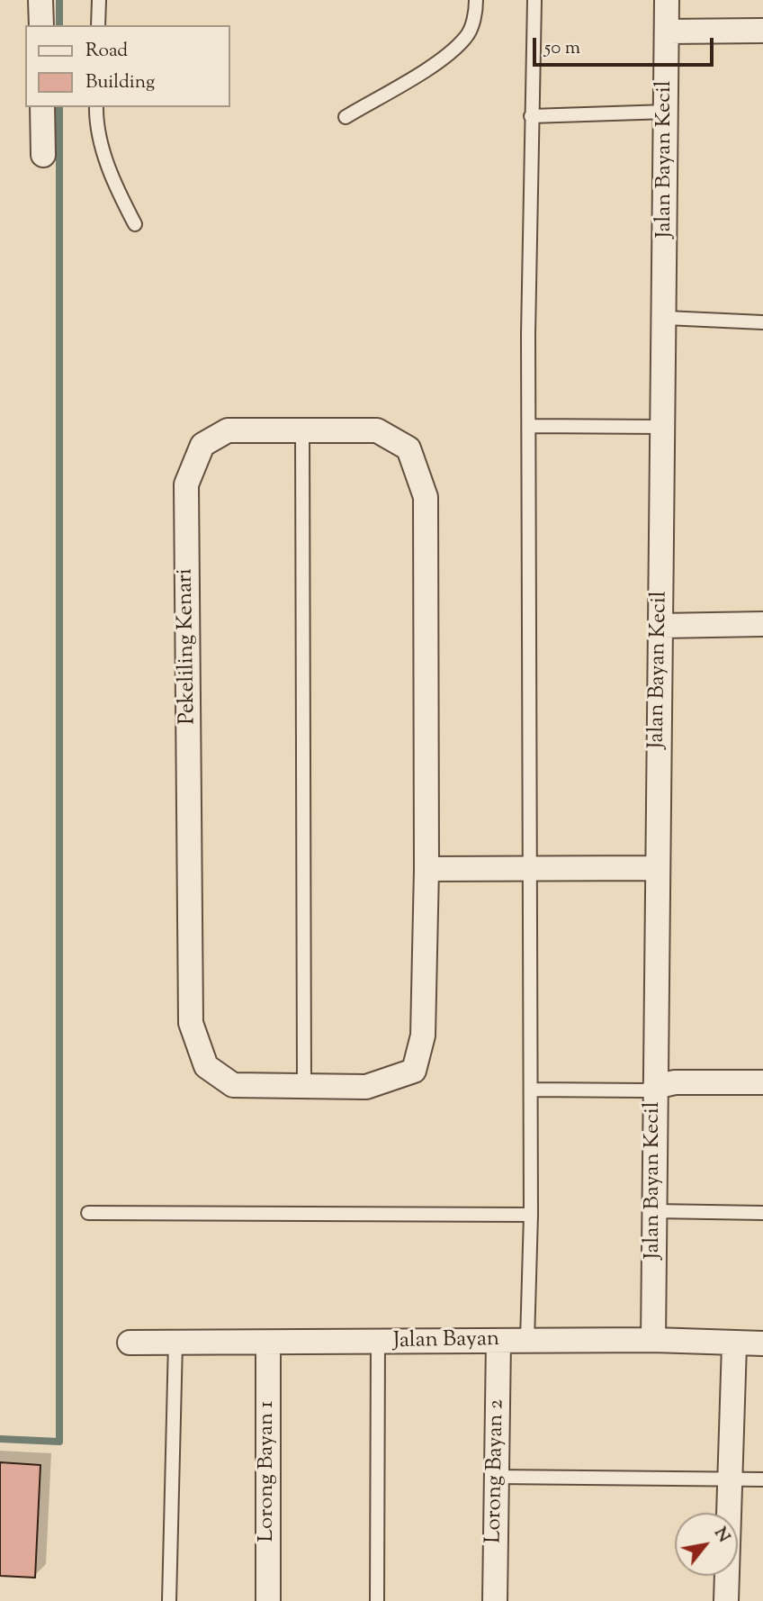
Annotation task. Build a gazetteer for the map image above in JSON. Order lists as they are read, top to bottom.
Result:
{
  "streets": {
    "street": [
      "Jalan Bayan Kecil",
      "Pekeliling Kenari",
      "Jalan Bayan",
      "Lorong Bayan 1",
      "Lorong Bayan 2"
    ]
  },
  "crossings": [
    ["Jalan Bayan Kecil", "Jalan Bayan"],
    ["Jalan Bayan", "Lorong Bayan 1"],
    ["Jalan Bayan", "Lorong Bayan 2"]
  ],
  "legend": ["Road", "Building"],
  "scale_bar": "50 m",
  "north": "top right"
}
